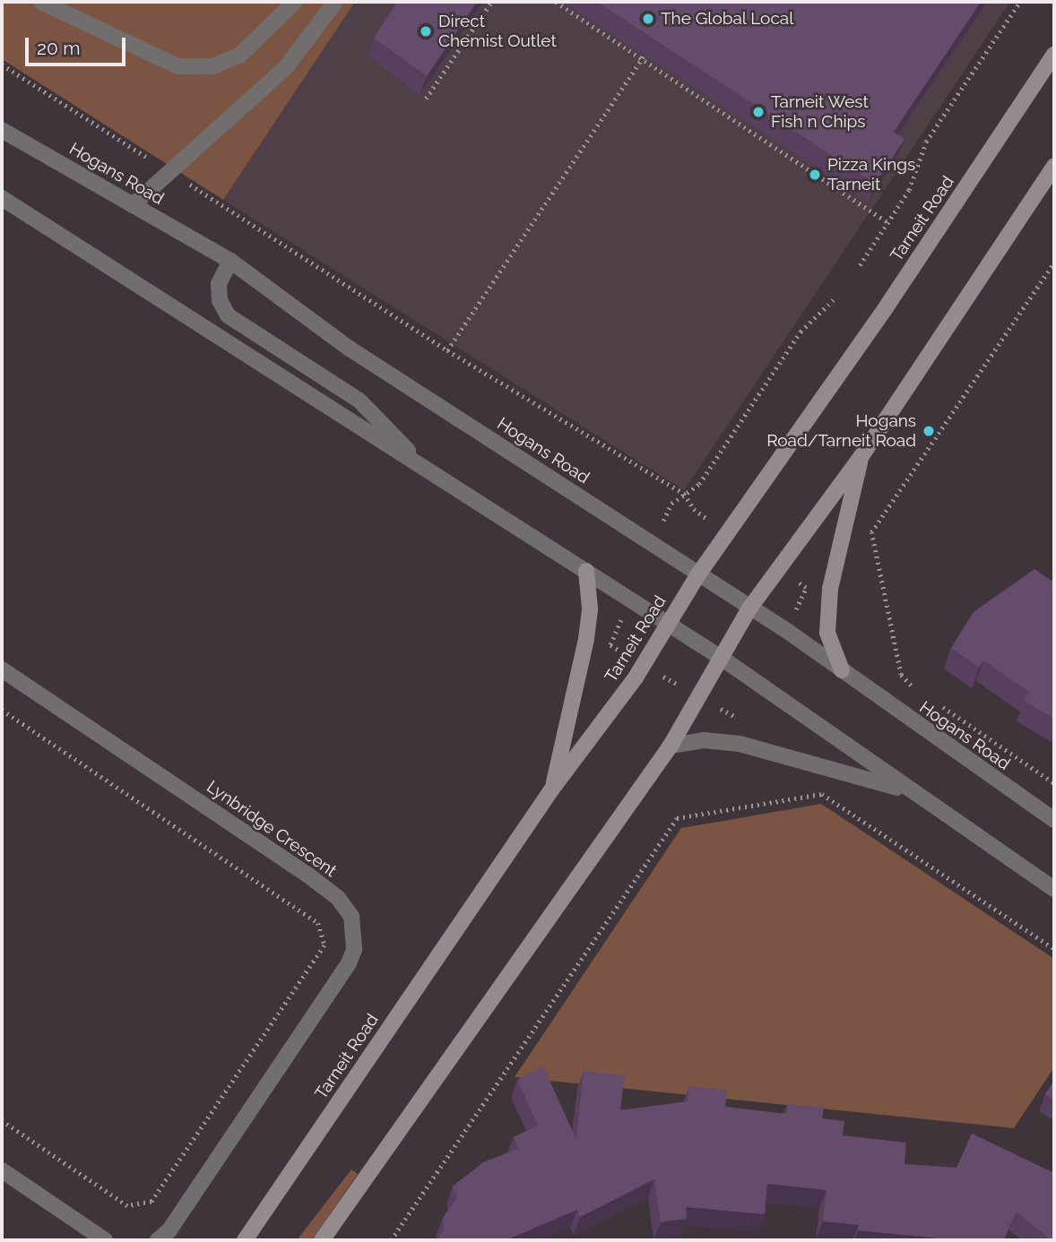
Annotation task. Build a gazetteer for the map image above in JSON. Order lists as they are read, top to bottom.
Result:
{
  "streets": {
    "main road": ["Tarneit Road"],
    "street": ["Hogans Road", "Lynbridge Crescent"]
  },
  "crossings": [
    ["Hogans Road", "Tarneit Road"]
  ],
  "places": [
    "The Global Local",
    "Direct Chemist Outlet",
    "Tarneit West Fish n Chips",
    "Pizza Kings Tarneit",
    "Hogans Road/Tarneit Road"
  ],
  "scale_bar": "20 m"
}
